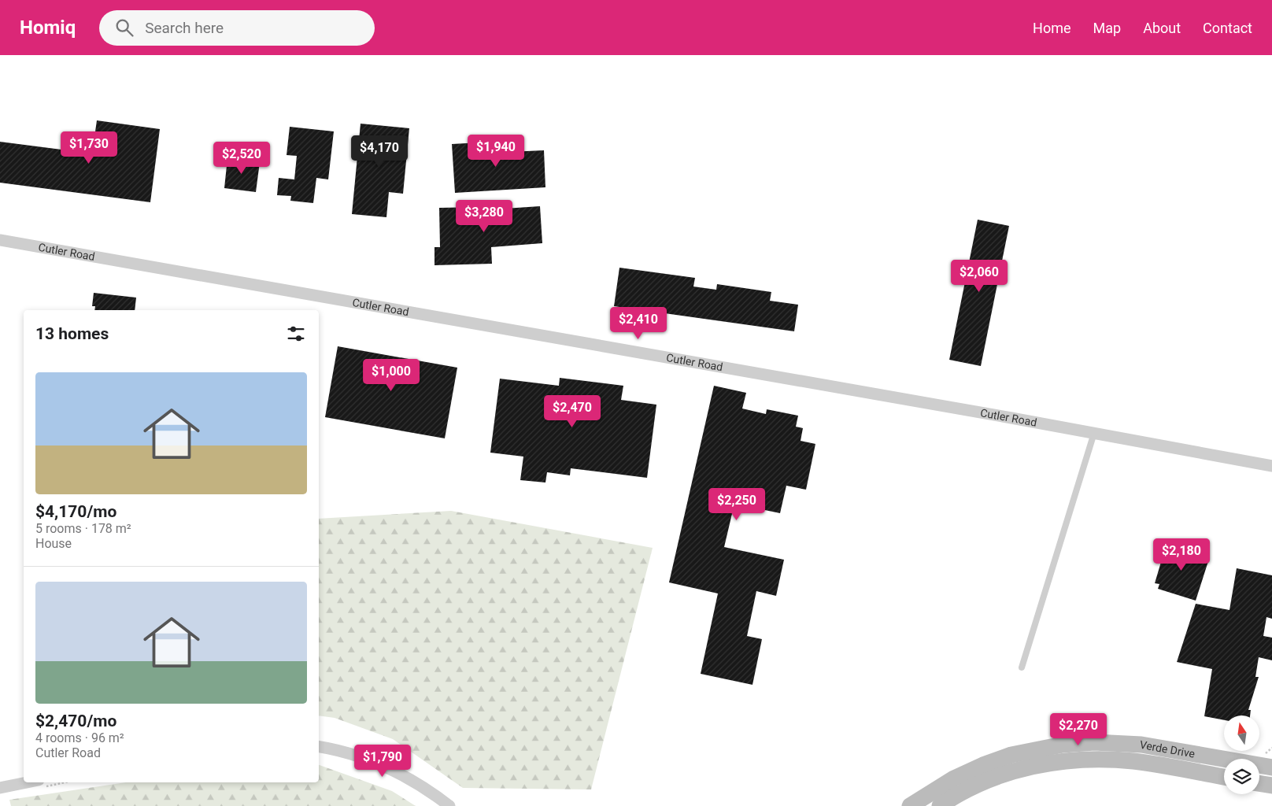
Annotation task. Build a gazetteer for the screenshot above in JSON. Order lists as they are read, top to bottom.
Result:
{
  "streets": {
    "main road": ["Verde Drive"],
    "street": ["Cutler Road"]
  },
  "north": "top",
  "page": {
    "header": "Homiq",
    "search": "Search here",
    "nav": [
      "Home",
      "Map",
      "About",
      "Contact"
    ],
    "price": [
      "$1,730",
      "$1,940",
      "$4,170",
      "$2,520",
      "$3,280",
      "$2,060",
      "$2,410",
      "$1,000",
      "$2,470",
      "$2,250",
      "$2,180",
      "$2,270",
      "$1,790"
    ],
    "heading": "13 homes",
    "list": [
      {
        "name": "$4,170/mo",
        "note": "5 rooms · 178 m² · House"
      },
      {
        "name": "$2,470/mo",
        "note": "4 rooms · 96 m² · Cutler Road"
      }
    ]
  }
}
